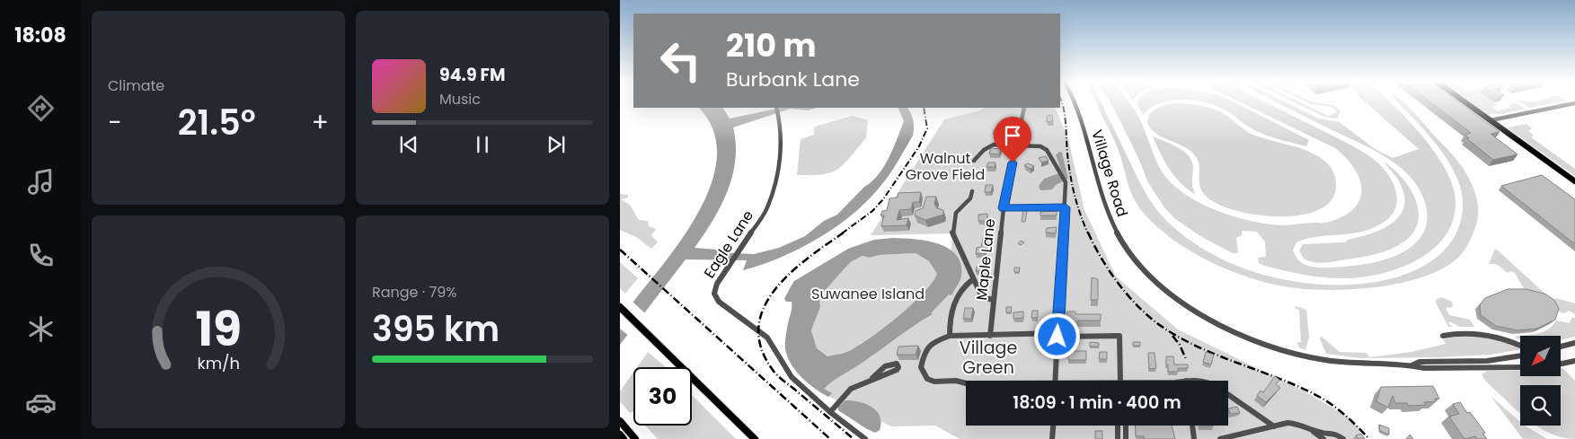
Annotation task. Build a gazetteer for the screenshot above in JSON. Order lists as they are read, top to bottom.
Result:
{
  "streets": {
    "street": ["Village Road", "Eagle Lane", "Maple Lane"]
  },
  "parks": ["Walnut Grove Field", "Suwanee Island", "Village Green"],
  "north": "bottom left",
  "page": {
    "tabs": "18:08",
    "tile": [
      "Climate",
      ["Range · 79%", "395 km"]
    ],
    "turn": ["210 m", "Burbank Lane"],
    "song": ["94.9 FM", "Music"],
    "heat": ["−", "21.5°", "+"],
    "limit": "30",
    "trip": "18:09 · 1 min · 400 m",
    "gauge": ["19", "km/h"]
  }
}
